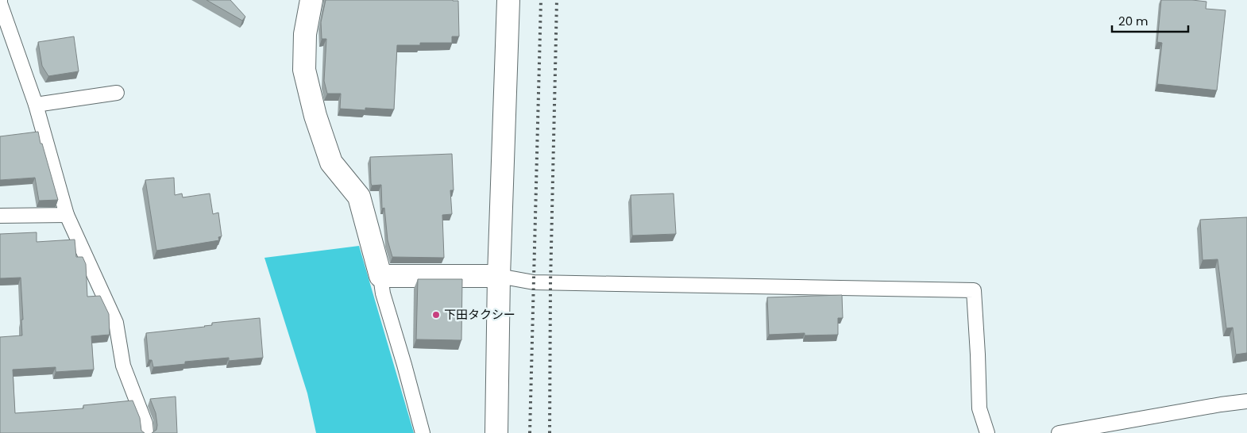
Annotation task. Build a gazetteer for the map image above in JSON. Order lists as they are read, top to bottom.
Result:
{
  "places": ["下田タクシー"],
  "scale_bar": "20 m"
}
